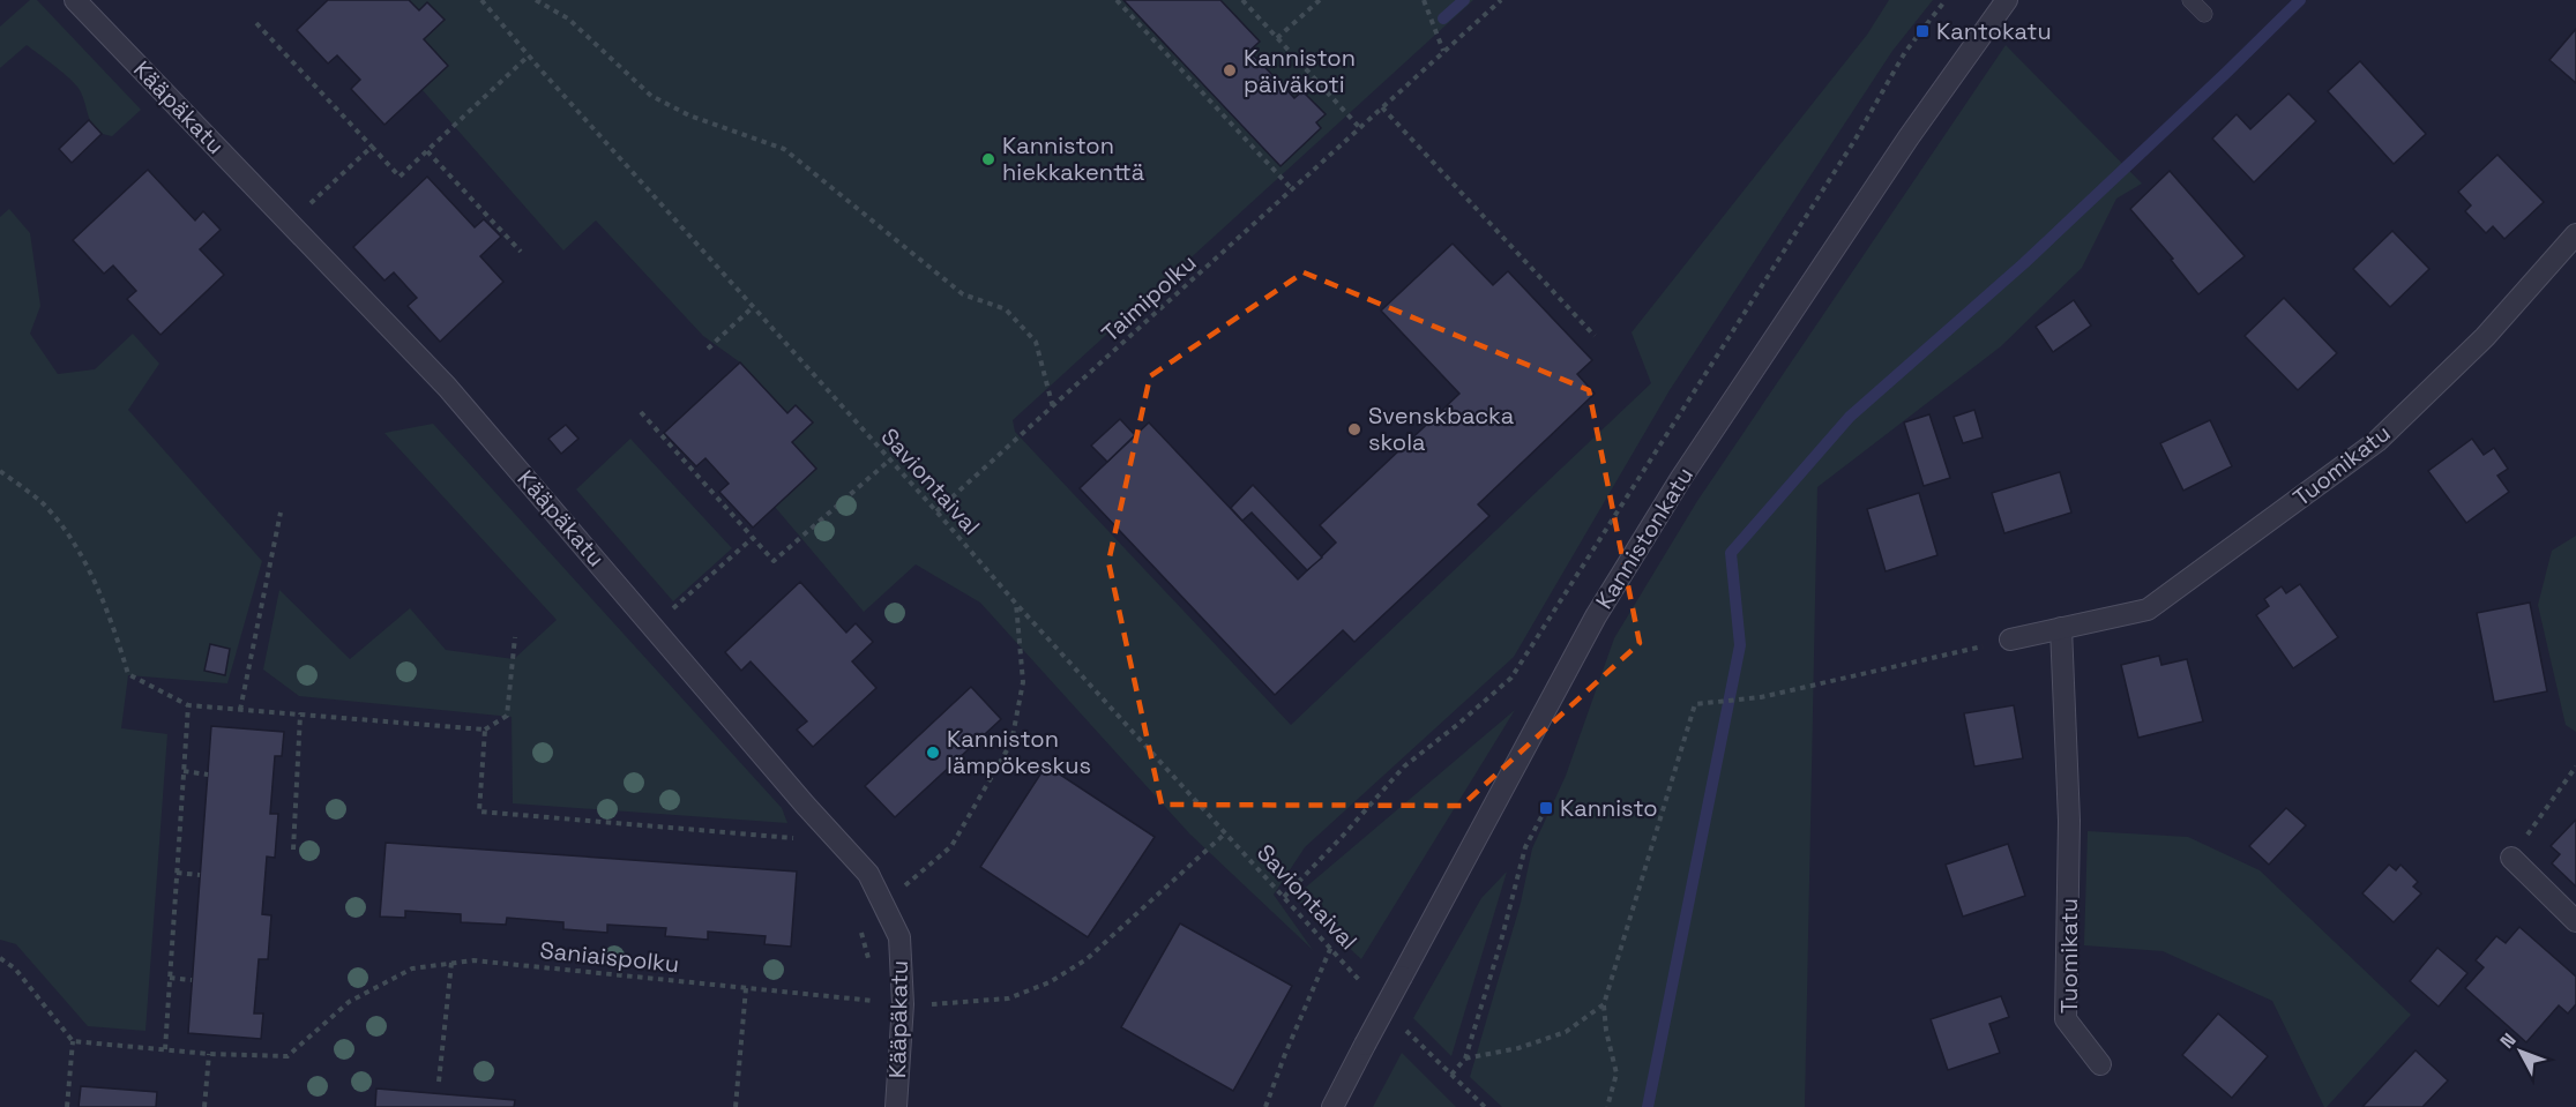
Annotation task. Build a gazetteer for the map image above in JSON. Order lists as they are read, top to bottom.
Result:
{
  "streets": {
    "street": ["Kääpäkatu", "Tuomikatu", "Kannistonkatu"],
    "path": ["Taimipolku", "Saviontaival", "Saniaispolku"]
  },
  "crossings": [
    ["Kääpäkatu", "Saniaispolku"],
    ["Taimipolku", "Saviontaival"],
    ["Saviontaival", "Saniaispolku"]
  ],
  "places": {
    "transit": ["Kantokatu", "Kannisto"],
    "other": [
      "Kanniston päiväkoti",
      "Kanniston hiekkakenttä",
      "Svenskbacka skola",
      "Kanniston lämpökeskus"
    ]
  },
  "north": "top left"
}
